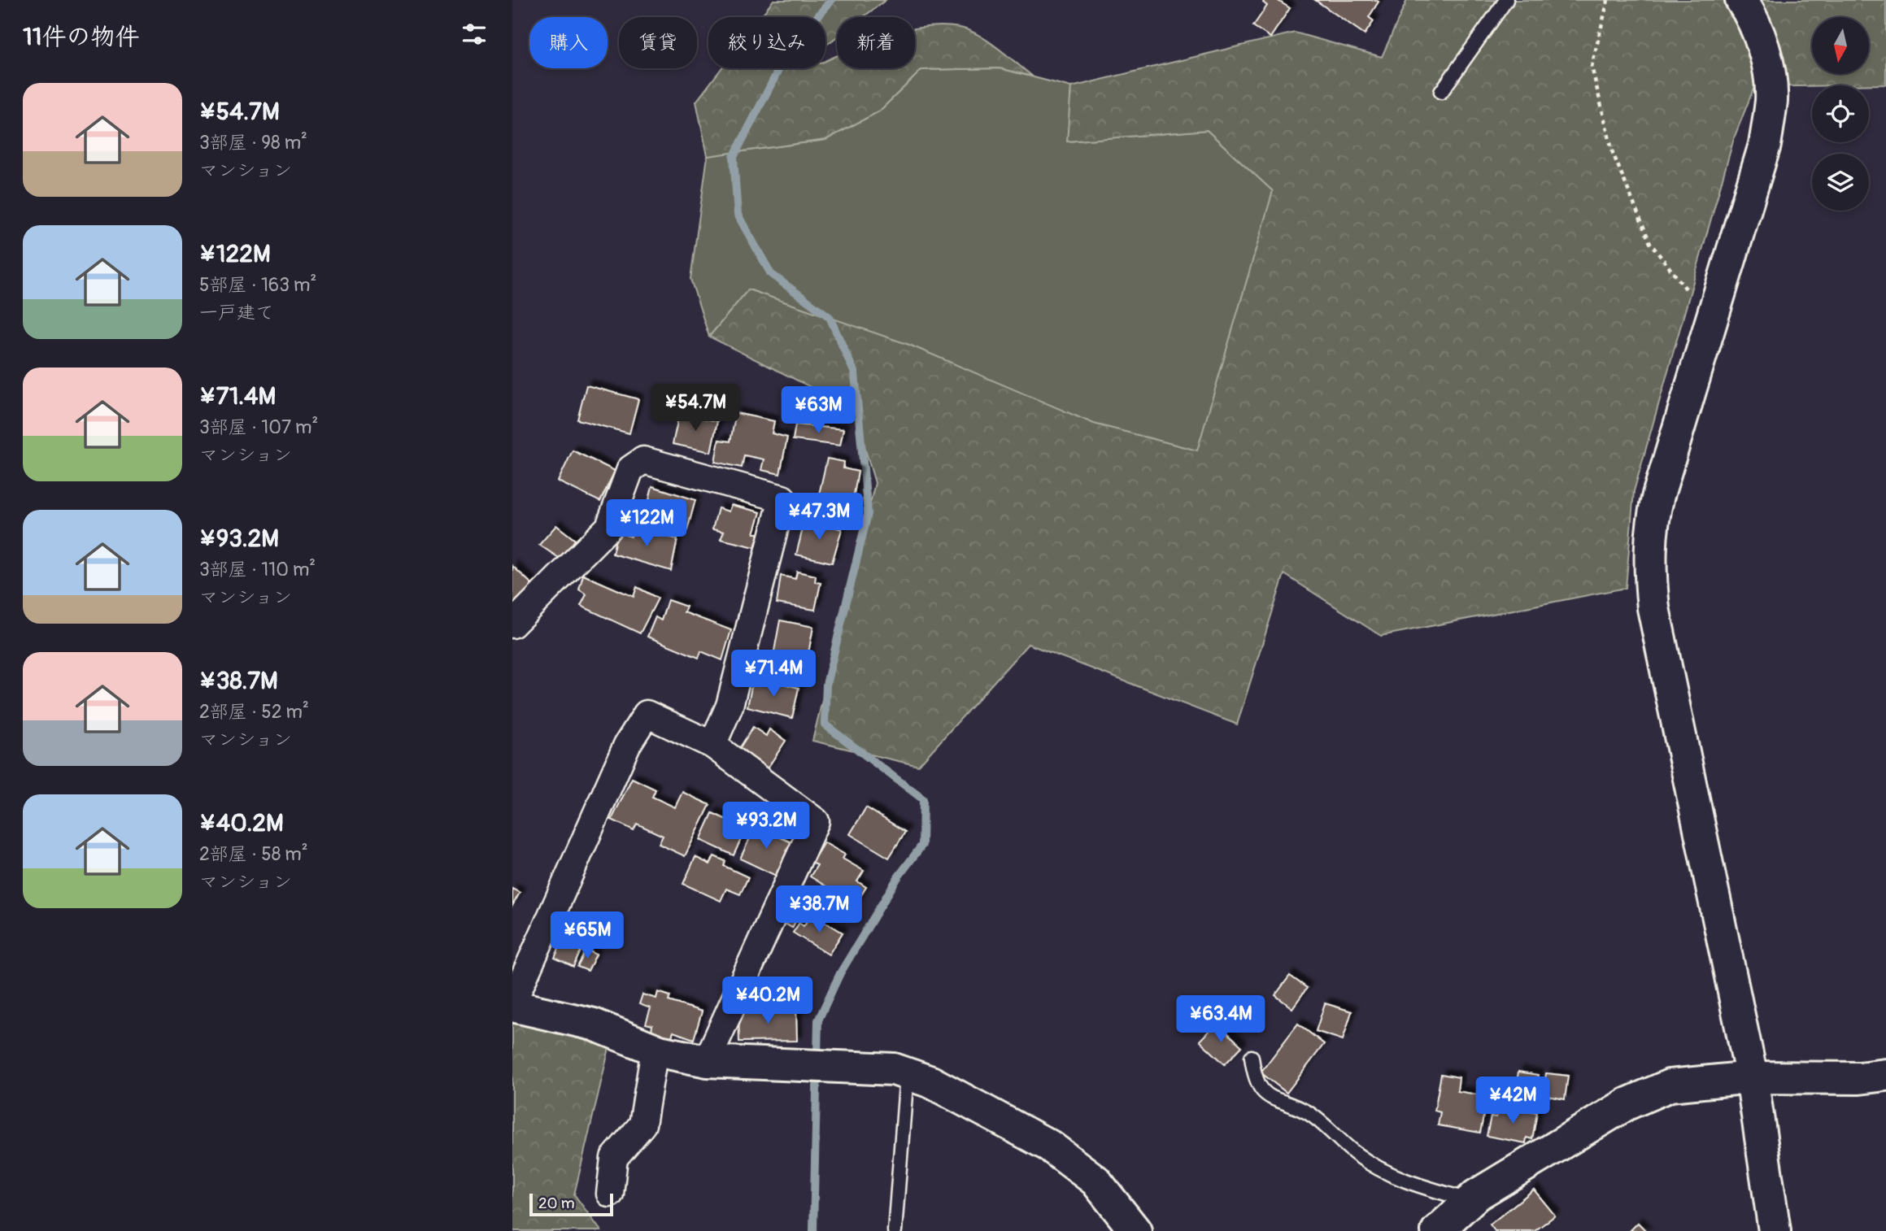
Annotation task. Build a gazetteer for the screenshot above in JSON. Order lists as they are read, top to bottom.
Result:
{
  "scale_bar": "20 m",
  "north": "bottom",
  "page": {
    "heading": "11件の物件",
    "chip": [
      "購入",
      "賃貸",
      "絞り込み",
      "新着"
    ],
    "list": [
      {
        "name": "¥54.7M",
        "note": "3部屋 · 98 m² · マンション"
      },
      {
        "name": "¥122M",
        "note": "5部屋 · 163 m² · 一戸建て"
      },
      {
        "name": "¥71.4M",
        "note": "3部屋 · 107 m² · マンション"
      },
      {
        "name": "¥93.2M",
        "note": "3部屋 · 110 m² · マンション"
      },
      {
        "name": "¥38.7M",
        "note": "2部屋 · 52 m² · マンション"
      },
      {
        "name": "¥40.2M",
        "note": "2部屋 · 58 m² · マンション"
      }
    ],
    "price": [
      "¥54.7M",
      "¥63M",
      "¥47.3M",
      "¥122M",
      "¥71.4M",
      "¥93.2M",
      "¥38.7M",
      "¥65M",
      "¥40.2M",
      "¥63.4M",
      "¥42M"
    ],
    "scale": "20 m"
  }
}
